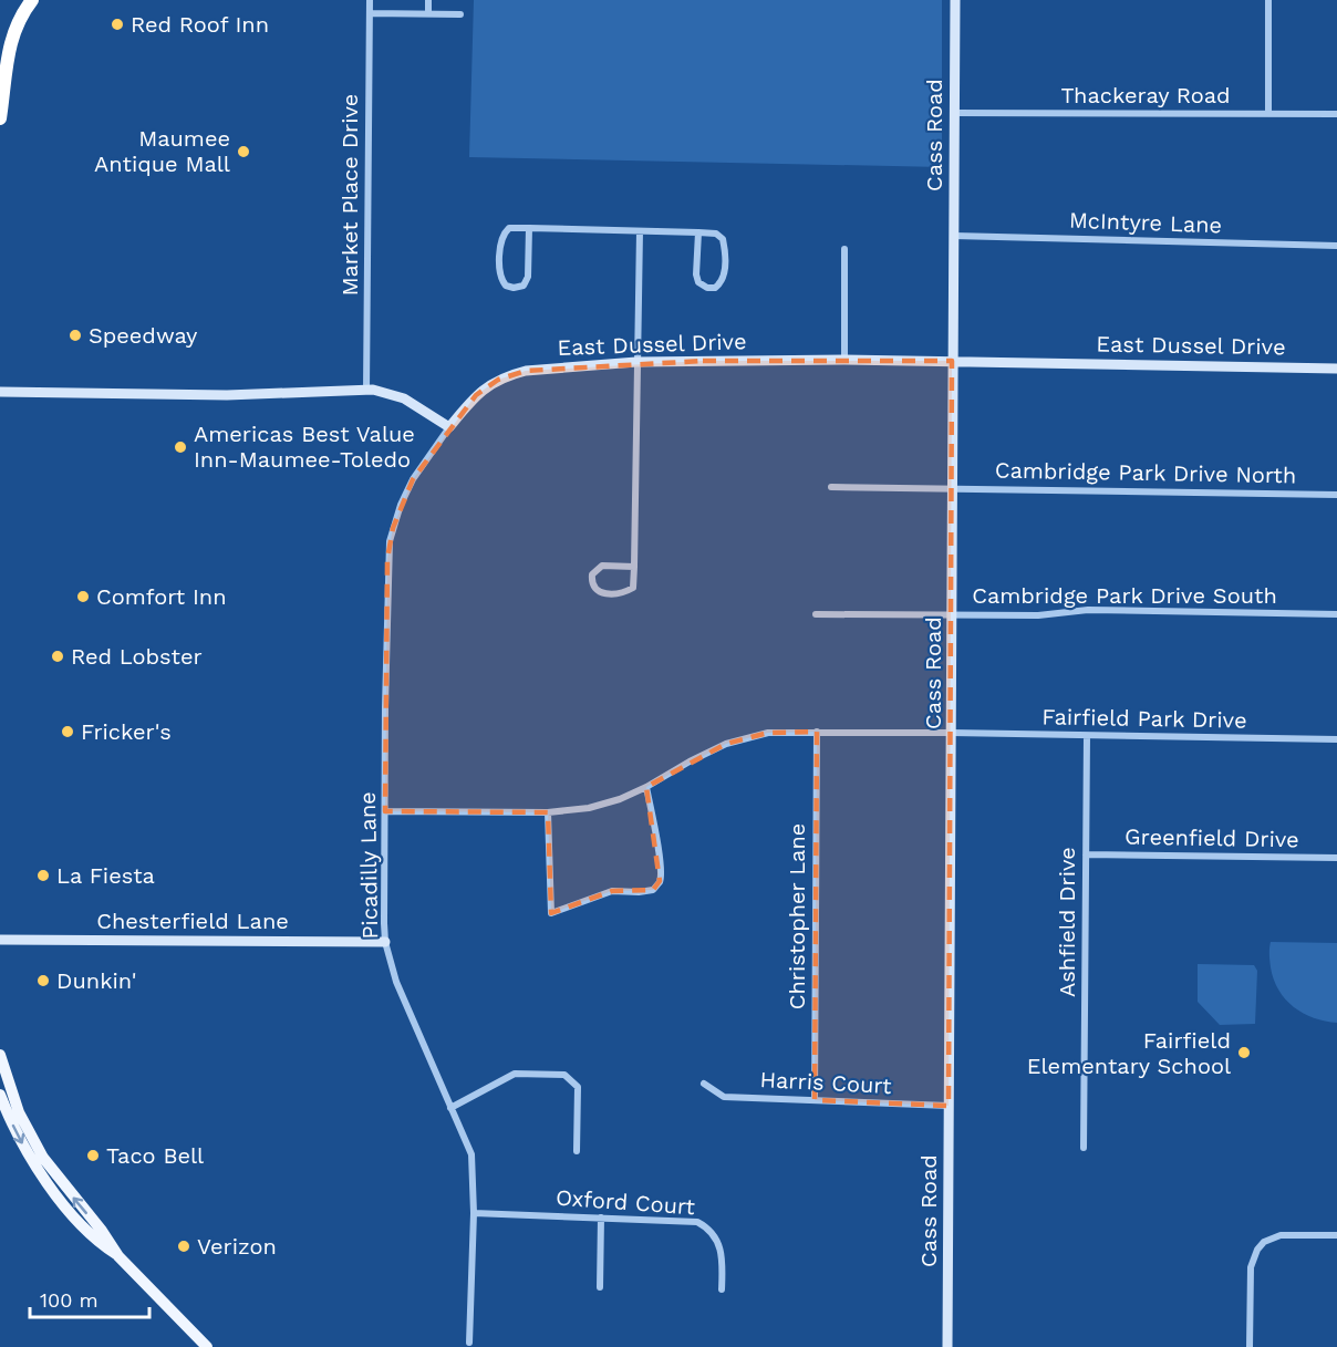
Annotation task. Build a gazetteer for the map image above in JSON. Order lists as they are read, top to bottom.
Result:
{
  "streets": {
    "street": [
      "Thackeray Road",
      "Cass Road",
      "Market Place Drive",
      "McIntyre Lane",
      "East Dussel Drive",
      "Cambridge Park Drive North",
      "Cambridge Park Drive South",
      "Fairfield Park Drive",
      "Greenfield Drive",
      "Picadilly Lane",
      "Christopher Lane",
      "Chesterfield Lane",
      "Ashfield Drive",
      "Harris Court",
      "Oxford Court"
    ]
  },
  "crossings": [
    ["Thackeray Road", "Cass Road"],
    ["Cass Road", "McIntyre Lane"],
    ["Cass Road", "East Dussel Drive"],
    ["Cass Road", "Cambridge Park Drive North"],
    ["Cass Road", "Cambridge Park Drive South"],
    ["Cass Road", "Fairfield Park Drive"],
    ["Cass Road", "Harris Court"],
    ["East Dussel Drive", "Picadilly Lane"],
    ["Fairfield Park Drive", "Ashfield Drive"],
    ["Greenfield Drive", "Ashfield Drive"],
    ["Picadilly Lane", "Chesterfield Lane"],
    ["Picadilly Lane", "Oxford Court"],
    ["Christopher Lane", "Harris Court"]
  ],
  "places": [
    "Red Roof Inn",
    "Maumee Antique Mall",
    "Speedway",
    "Americas Best Value Inn-Maumee-Toledo",
    "Comfort Inn",
    "Red Lobster",
    "Fricker's",
    "La Fiesta",
    "Dunkin'",
    "Fairfield Elementary School",
    "Taco Bell",
    "Verizon"
  ],
  "scale_bar": "100 m"
}
